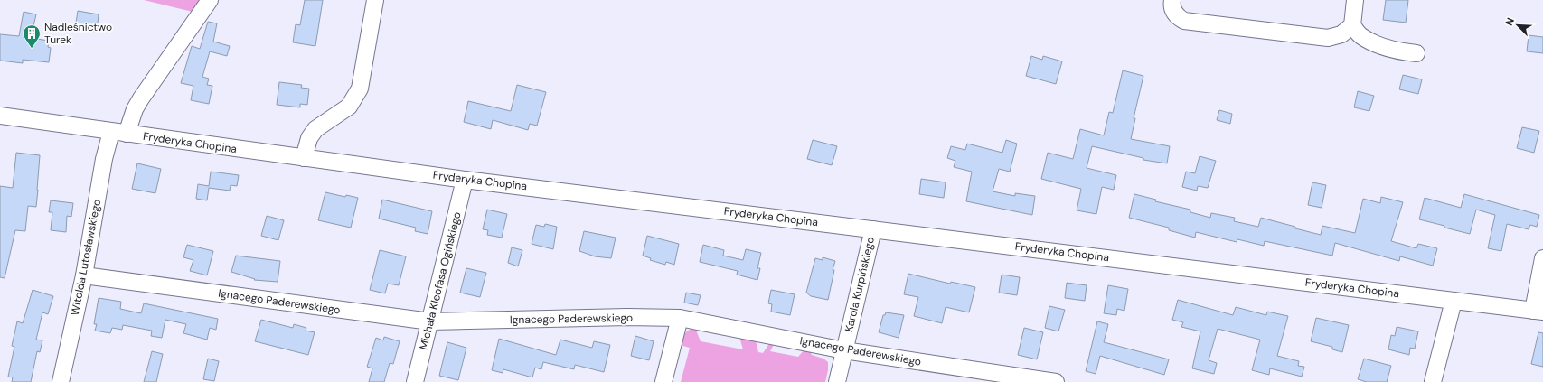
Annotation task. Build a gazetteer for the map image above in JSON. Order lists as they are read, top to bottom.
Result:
{
  "streets": {
    "street": [
      "Fryderyka Chopina",
      "Witolda Lutosławskiego",
      "Michała Kleofasa Ogińskiego",
      "Karola Kurpińskiego",
      "Ignacego Paderewskiego"
    ]
  },
  "crossings": [
    ["Fryderyka Chopina", "Witolda Lutosławskiego"],
    ["Fryderyka Chopina", "Michała Kleofasa Ogińskiego"],
    ["Fryderyka Chopina", "Karola Kurpińskiego"],
    ["Witolda Lutosławskiego", "Ignacego Paderewskiego"],
    ["Michała Kleofasa Ogińskiego", "Ignacego Paderewskiego"],
    ["Karola Kurpińskiego", "Ignacego Paderewskiego"]
  ],
  "places": {
    "building": ["Nadleśnictwo Turek"]
  },
  "north": "top left"
}
